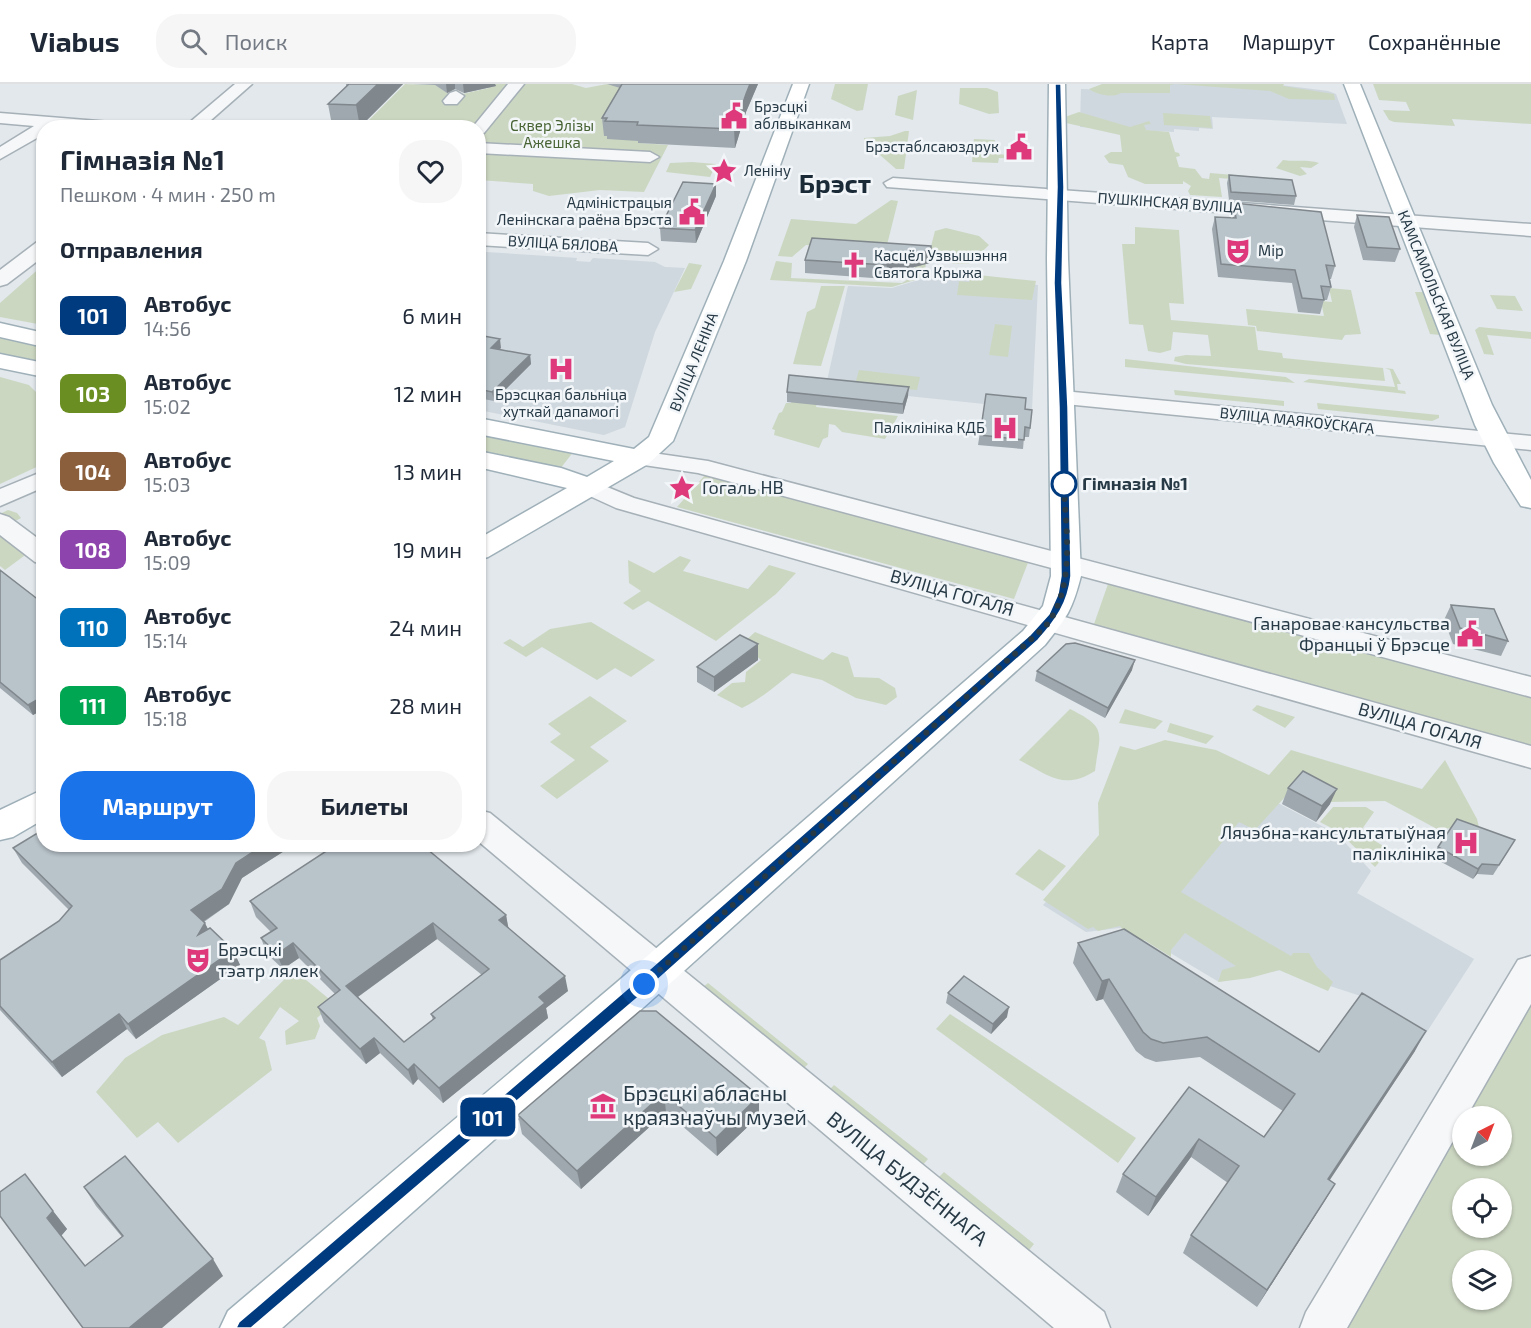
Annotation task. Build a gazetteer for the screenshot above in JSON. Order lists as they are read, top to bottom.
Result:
{
  "streets": {
    "main road": ["КАМСАМОЛЬСКАЯ ВУЛІЦА", "ВУЛІЦА ЛЕНІНА", "ВУЛІЦА ГОГАЛЯ"],
    "street": [
      "ПУШКІНСКАЯ ВУЛІЦА",
      "ВУЛІЦА БЯЛОВА",
      "ВУЛІЦА МАЯКОЎСКАГА",
      "ВУЛІЦА БУДЗЁННАГА"
    ]
  },
  "crossings": [
    ["ПУШКІНСКАЯ ВУЛІЦА", "КАМСАМОЛЬСКАЯ ВУЛІЦА"],
    ["КАМСАМОЛЬСКАЯ ВУЛІЦА", "ВУЛІЦА МАЯКОЎСКАГА"],
    ["ВУЛІЦА ЛЕНІНА", "ВУЛІЦА ГОГАЛЯ"]
  ],
  "districts": ["Брэст"],
  "parks": ["Сквер Элізы Ажешка"],
  "places": {
    "public building": [
      "Брэсцкі аблвыканкам",
      "Брэстаблсаюздрук",
      "Адміністрацыя Ленінскага раёна Брэста",
      "Ганаровае кансульства Францыі ў Брэсце"
    ],
    "place": ["Леніну", "Гогаль НВ"],
    "theatre": ["Мір", "Брэсцкі тэатр лялек"],
    "church": ["Касцёл Узвышэння Святога Крыжа"],
    "hospital": ["Брэсцкая бальніца хуткай дапамогі", "Паліклініка КДБ", "Лячэбна-кансультатыўная паліклініка"],
    "other": ["Гімназія №1"],
    "museum": ["Брэсцкі абласны краязнаўчы музей"]
  },
  "lines": ["bus line 101"],
  "north": "top right",
  "page": {
    "header": "Viabus",
    "search": "Поиск",
    "nav": ["Карта", "Маршрут", "Сохранённые"],
    "on_map": "101",
    "heading": [
      ["Гімназія №1", "Пешком · 4 мин · 250 m"],
      "Отправления"
    ],
    "list": [
      {
        "mark": "101",
        "name": "Автобус",
        "note": "14:56",
        "value": "6 мин"
      },
      {
        "mark": "103",
        "name": "Автобус",
        "note": "15:02",
        "value": "12 мин"
      },
      {
        "mark": "104",
        "name": "Автобус",
        "note": "15:03",
        "value": "13 мин"
      },
      {
        "mark": "108",
        "name": "Автобус",
        "note": "15:09",
        "value": "19 мин"
      },
      {
        "mark": "110",
        "name": "Автобус",
        "note": "15:14",
        "value": "24 мин"
      },
      {
        "mark": "111",
        "name": "Автобус",
        "note": "15:18",
        "value": "28 мин"
      }
    ],
    "buttons": ["Маршрут", "Билеты"]
  }
}
